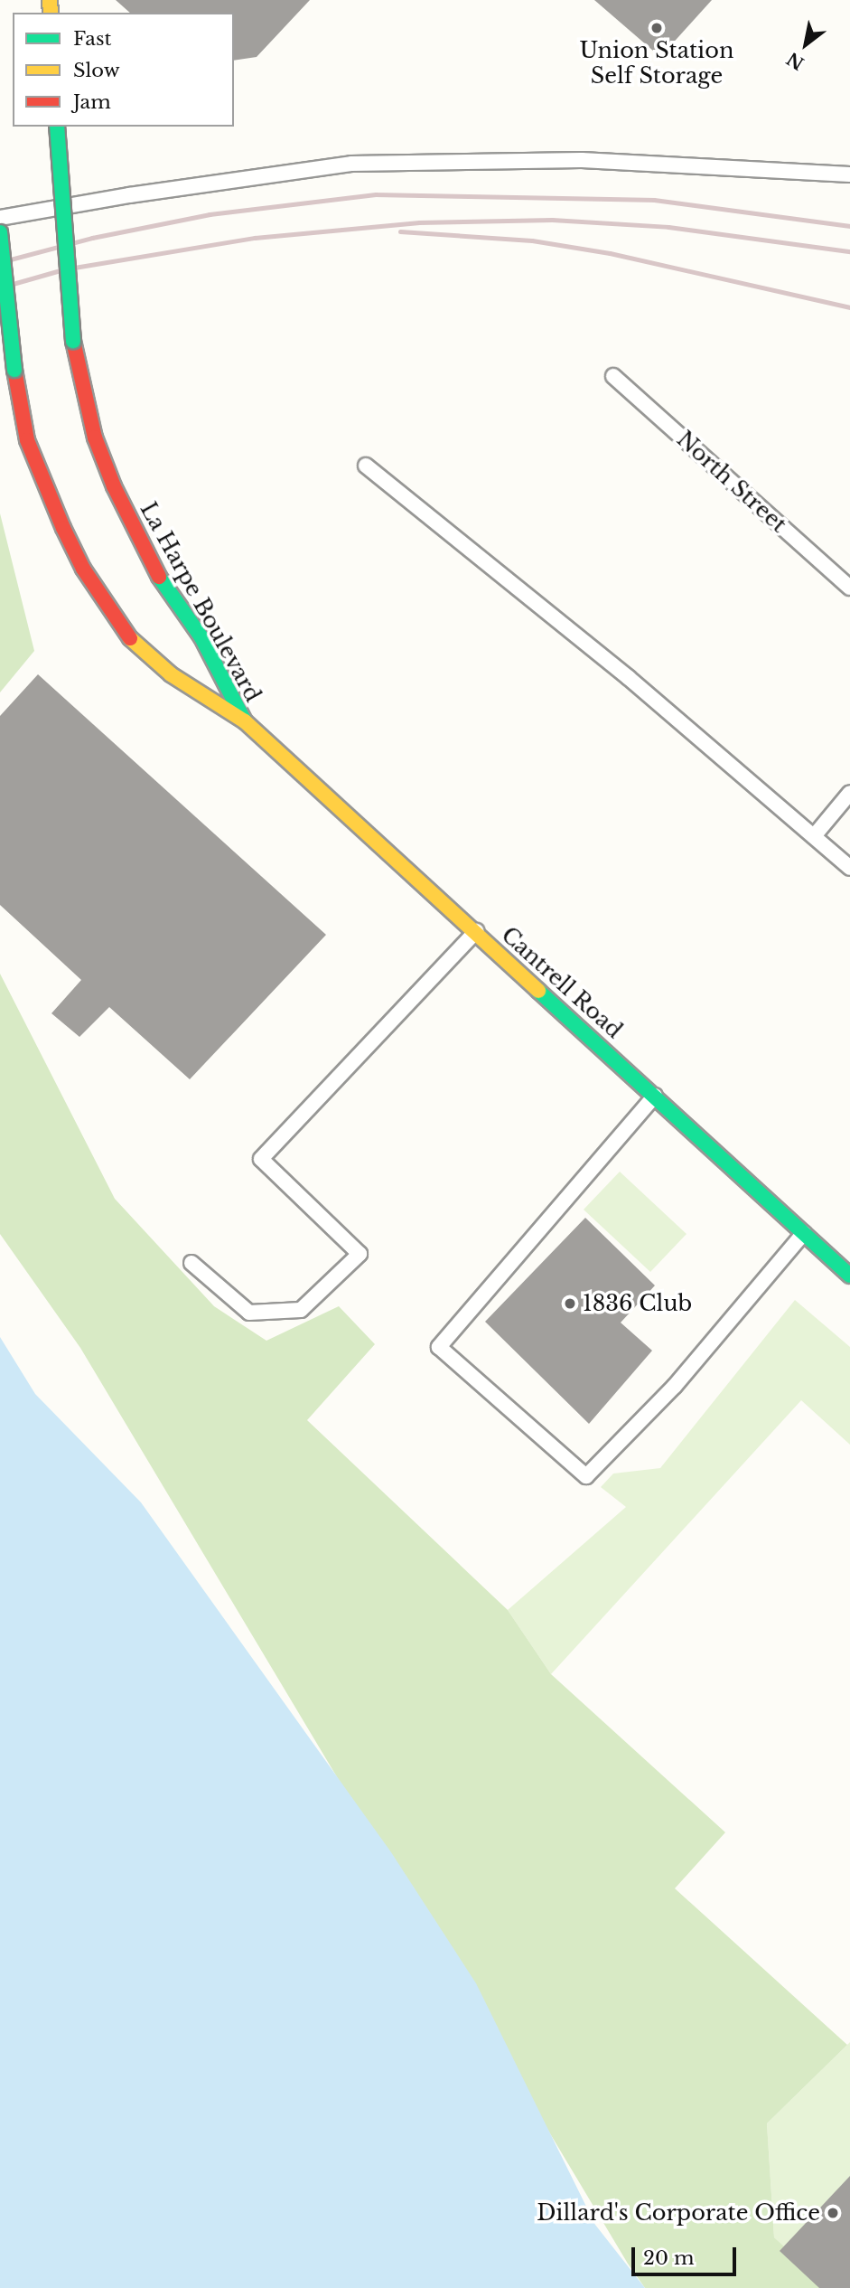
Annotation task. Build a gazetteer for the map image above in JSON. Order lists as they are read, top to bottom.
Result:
{
  "streets": {
    "main road": ["La Harpe Boulevard", "Cantrell Road"],
    "lane": ["North Street"]
  },
  "crossings": [
    ["La Harpe Boulevard", "Cantrell Road"]
  ],
  "places": ["Union Station Self Storage", "1836 Club", "Dillard's Corporate Office"],
  "legend": ["Fast", "Slow", "Jam"],
  "scale_bar": "20 m",
  "north": "bottom left"
}
